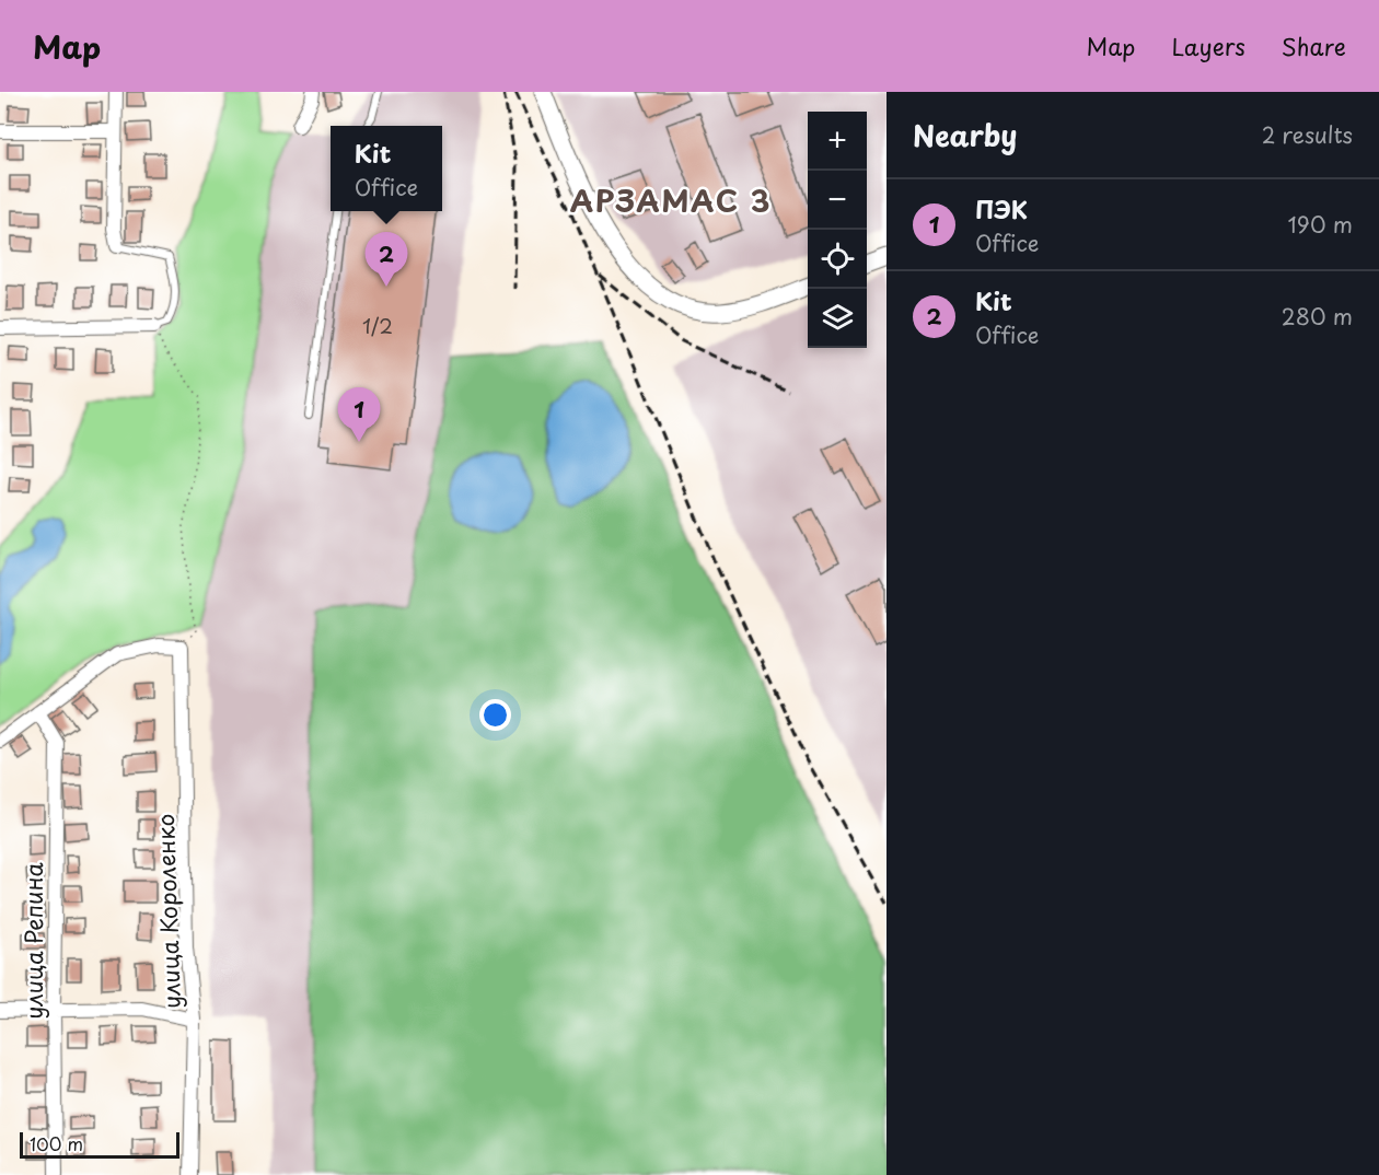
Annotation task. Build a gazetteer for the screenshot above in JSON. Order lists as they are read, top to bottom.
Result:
{
  "streets": {
    "street": ["улица Короленко", "улица Репина"]
  },
  "districts": ["АРЗАМАС 3"],
  "house_numbers": ["1/2"],
  "scale_bar": "100 m",
  "page": {
    "header": "Map",
    "nav": ["Map", "Layers", "Share"],
    "heading": ["Nearby", "2 results"],
    "map_buttons": ["+", "−"],
    "popup": ["Kit", "Office"],
    "list": [
      {
        "mark": "1",
        "name": "ПЭК",
        "note": "Office",
        "value": "190 m"
      },
      {
        "mark": "2",
        "name": "Kit",
        "note": "Office",
        "value": "280 m"
      }
    ],
    "pins": ["2", "1"],
    "scale": "100 m"
  }
}
